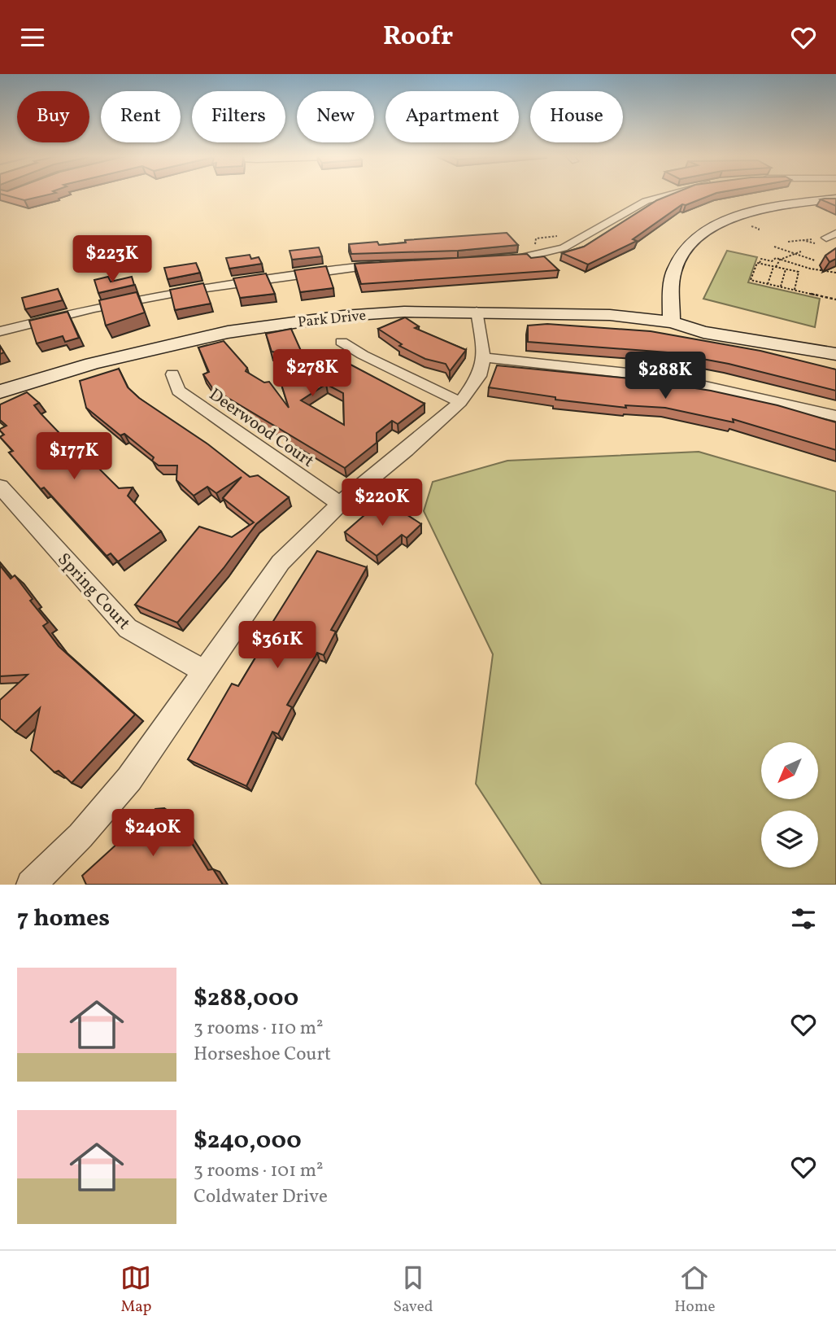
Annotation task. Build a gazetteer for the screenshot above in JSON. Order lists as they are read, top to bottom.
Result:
{
  "streets": {
    "street": ["Park Drive", "Deerwood Court", "Spring Court"]
  },
  "north": "bottom left",
  "page": {
    "header": "Roofr",
    "chip": [
      "Buy",
      "Rent",
      "Filters",
      "New",
      "Apartment",
      "House"
    ],
    "price": [
      "$223K",
      "$278K",
      "$288K",
      "$177K",
      "$220K",
      "$361K",
      "$240K"
    ],
    "heading": "7 homes",
    "list": [
      {
        "name": "$288,000",
        "note": "3 rooms · 110 m² · Horseshoe Court"
      },
      {
        "name": "$240,000",
        "note": "3 rooms · 101 m² · Coldwater Drive"
      }
    ],
    "tabs": ["Map", "Saved", "Home"]
  }
}
